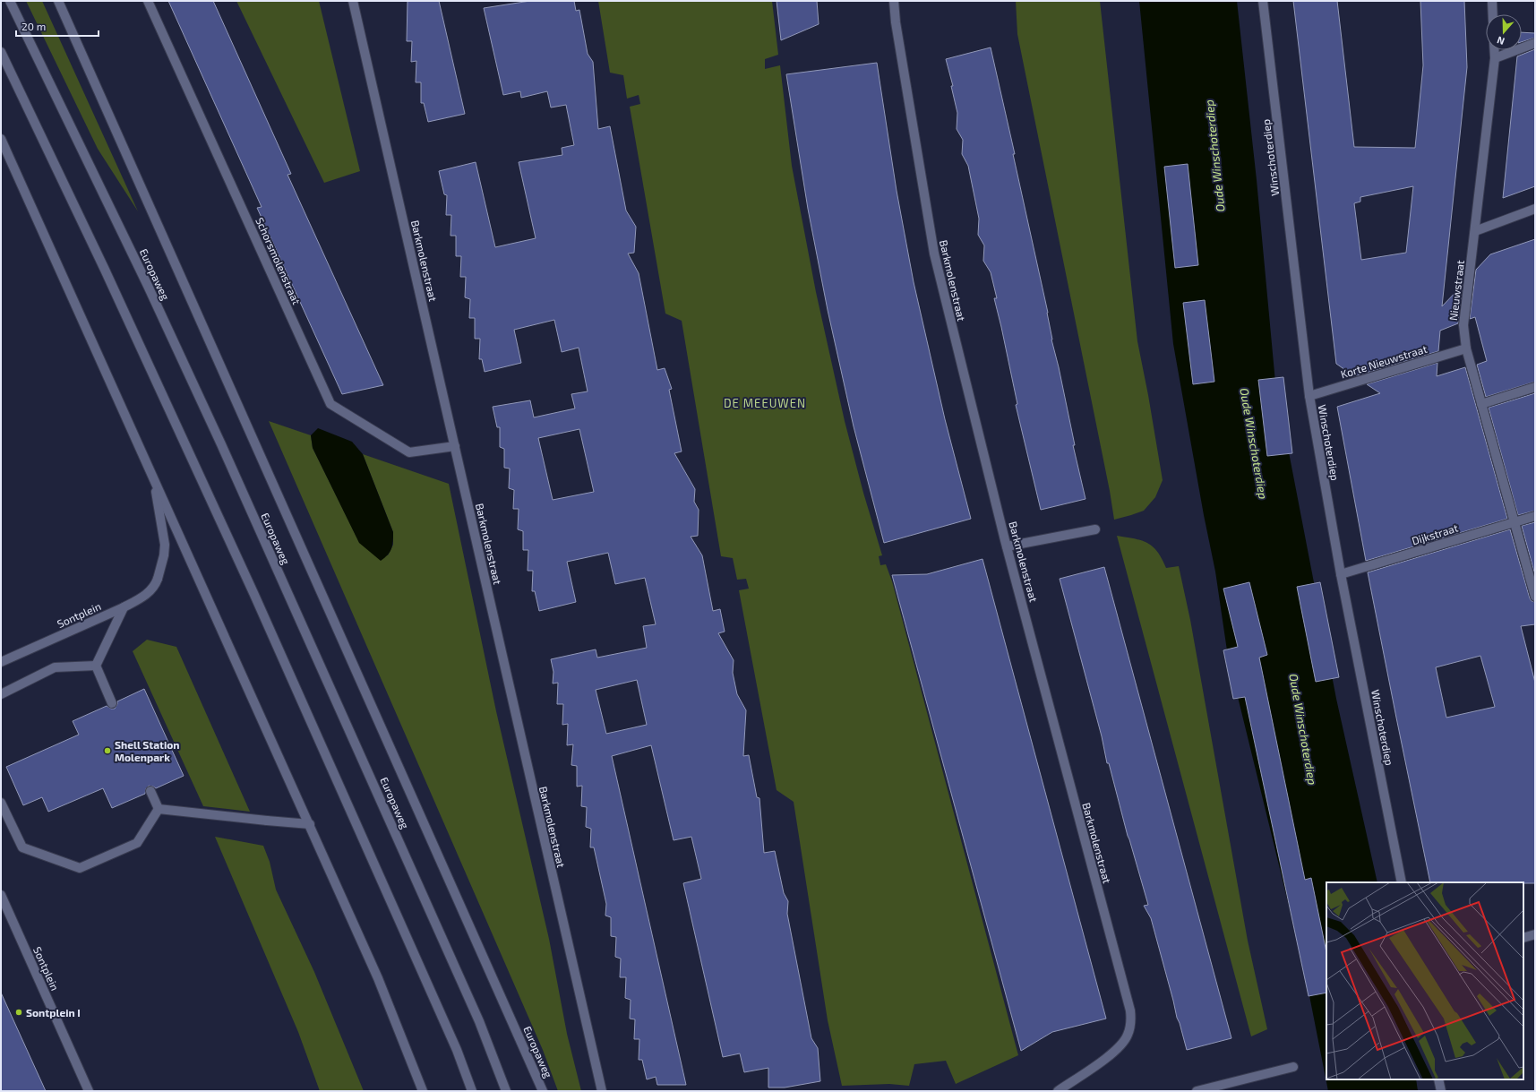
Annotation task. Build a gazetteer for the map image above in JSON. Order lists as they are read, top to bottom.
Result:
{
  "streets": {
    "street": [
      "Winschoterdiep",
      "Schorsmolenstraat",
      "Barkmolenstraat",
      "Europaweg",
      "Nieuwstraat",
      "Korte Nieuwstraat",
      "Dijkstraat",
      "Sontplein"
    ]
  },
  "crossings": [
    ["Winschoterdiep", "Korte Nieuwstraat"],
    ["Winschoterdiep", "Dijkstraat"],
    ["Schorsmolenstraat", "Barkmolenstraat"],
    ["Nieuwstraat", "Korte Nieuwstraat"],
    ["Nieuwstraat", "Dijkstraat"]
  ],
  "districts": ["DE MEEUWEN"],
  "water": ["Oude Winschoterdiep"],
  "places": ["Shell Station Molenpark", "Sontplein I"],
  "scale_bar": "20 m",
  "north": "bottom"
}
